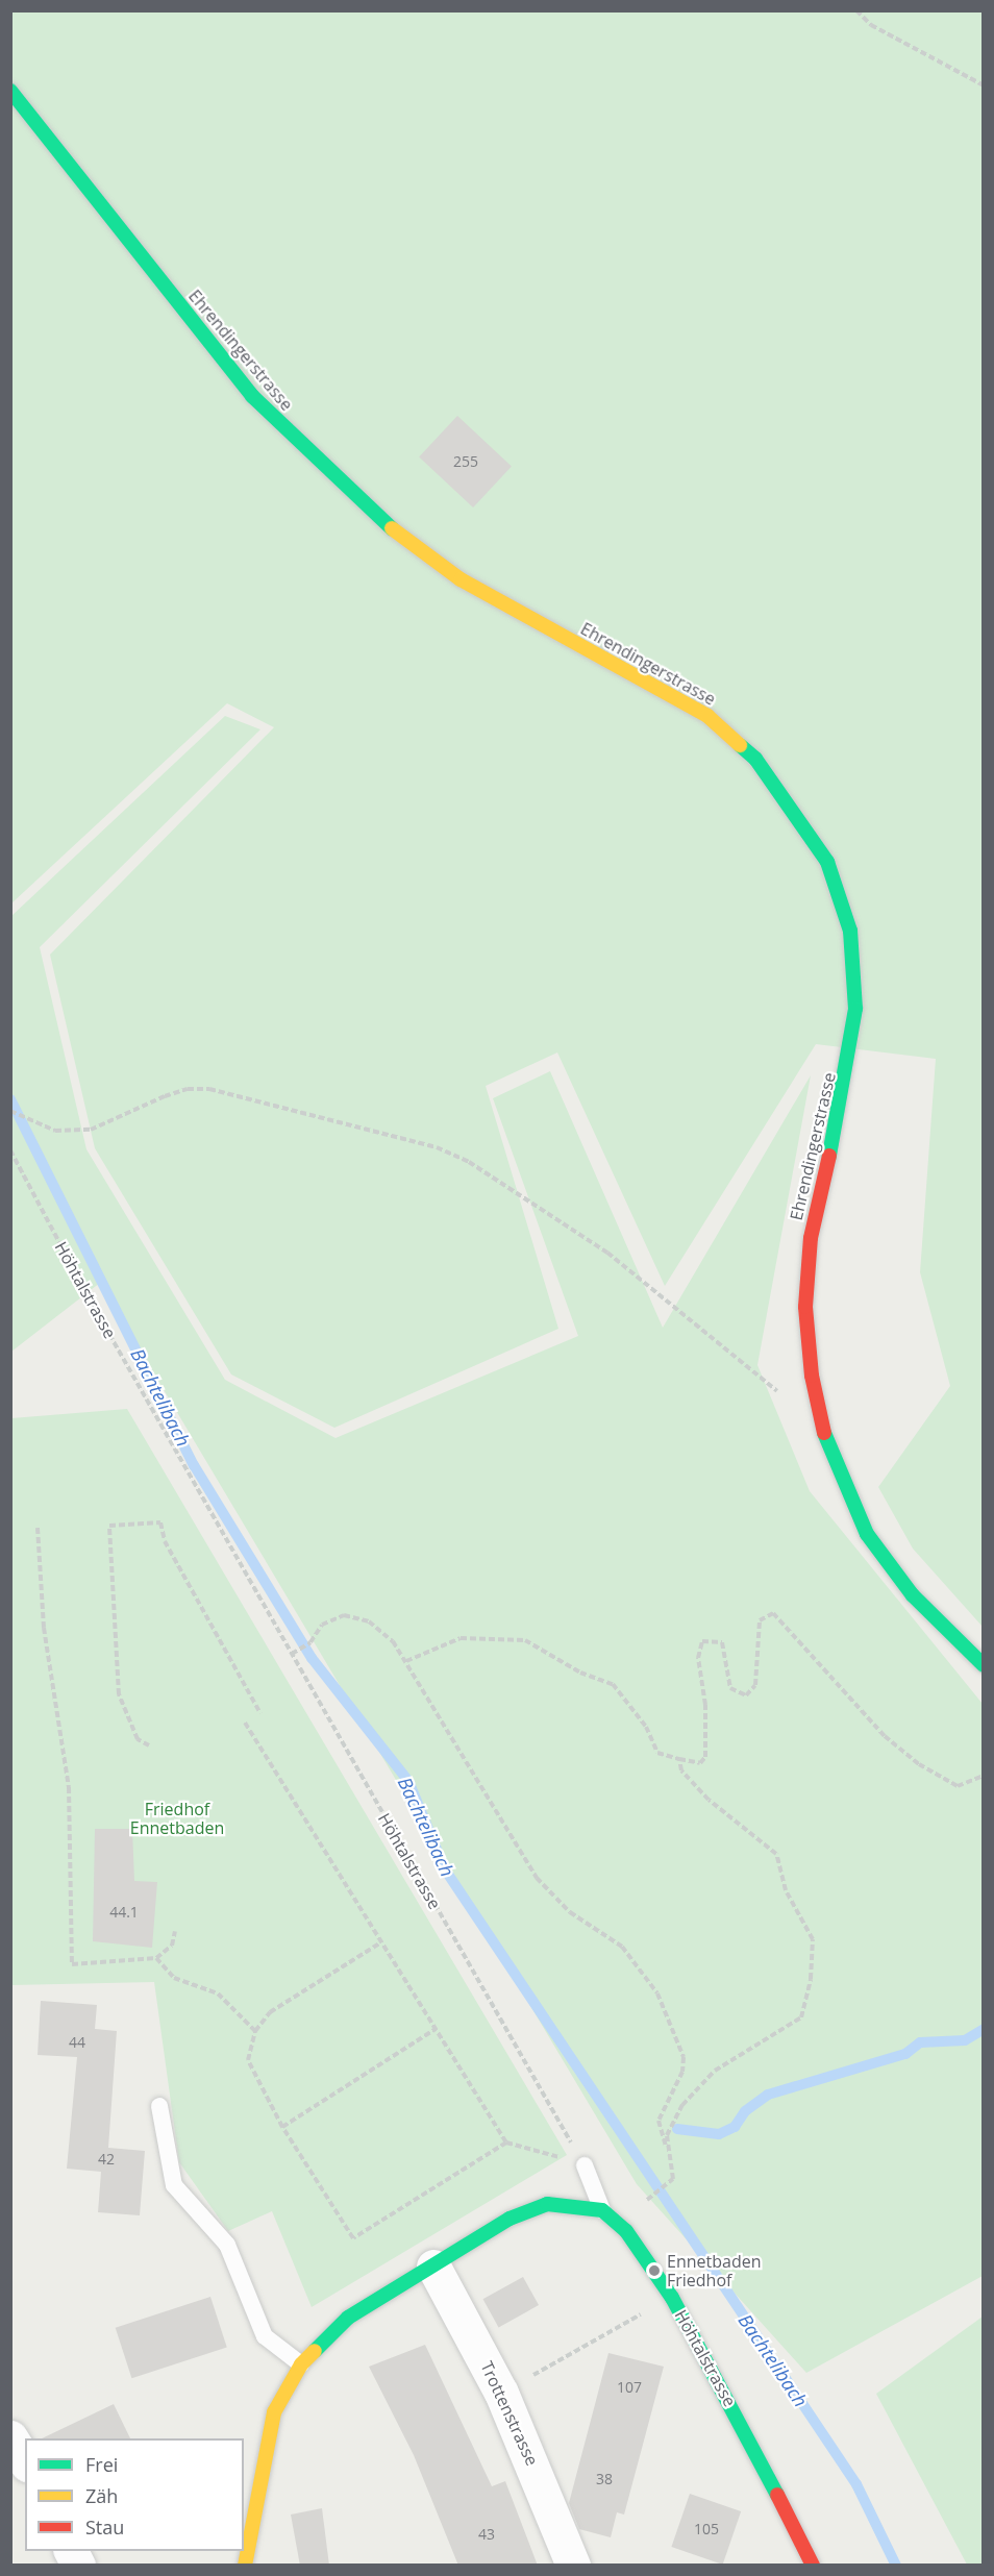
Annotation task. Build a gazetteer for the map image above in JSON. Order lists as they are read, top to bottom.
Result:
{
  "streets": {
    "main road": ["Ehrendingerstrasse", "Höhtalstrasse"],
    "street": ["Trottenstrasse"]
  },
  "water": ["Bachtelibach"],
  "parks": ["Friedhof Ennetbaden"],
  "places": ["Ennetbaden Friedhof"],
  "house_numbers": [
    "255",
    "44.1",
    "44",
    "42",
    "107",
    "38",
    "105",
    "43"
  ],
  "legend": ["Frei", "Zäh", "Stau"]
}
